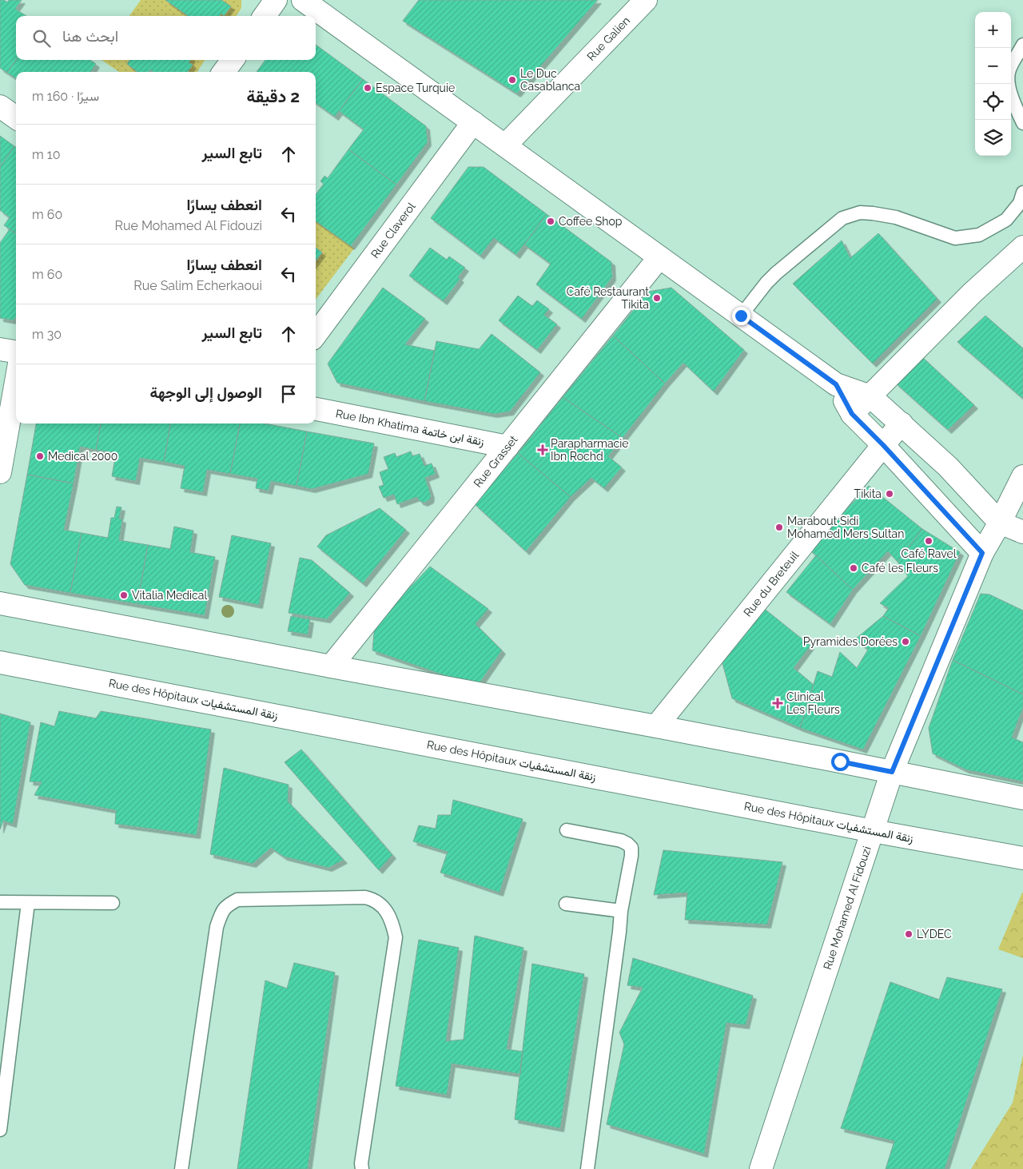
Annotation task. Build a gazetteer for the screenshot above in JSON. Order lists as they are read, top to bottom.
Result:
{
  "streets": {
    "street": [
      "Rue Galien",
      "Rue Claverol",
      "Rue Ibn Khatima زنقة ابن خاتمة",
      "Rue Grasset",
      "Rue du Breteuil",
      "Rue des Hôpitaux زنقة المستشفيات",
      "Rue Mohamed Al Fidouzi"
    ]
  },
  "crossings": [
    ["Rue Ibn Khatima زنقة ابن خاتمة", "Rue Grasset"],
    ["Rue des Hôpitaux زنقة المستشفيات", "Rue Mohamed Al Fidouzi"]
  ],
  "places": {
    "other": [
      "Le Duc Casablanca",
      "Espace Turquie",
      "Coffee Shop",
      "Café Restaurant Tikita",
      "Medical 2000",
      "Tikita",
      "Marabout Sidi Mohamed Mers Sultan",
      "Café Ravel",
      "Café les Fleurs",
      "Vitalia Medical",
      "Pyramides Dorées",
      "LYDEC"
    ],
    "health": ["Parapharmacie Ibn Rochd", "Clinical Les Fleurs"]
  },
  "page": {
    "map_buttons": ["+", "−"],
    "search": "ابحث هنا",
    "heading": ["2 دقيقة", "سيرًا · 160 m"],
    "list": [
      ["تابع السير", "10 m"],
      ["انعطف يسارًا", "Rue Mohamed Al Fidouzi", "60 m"],
      ["انعطف يسارًا", "Rue Salim Echerkaoui", "60 m"],
      ["تابع السير", "30 m"],
      "الوصول إلى الوجهة"
    ]
  }
}
